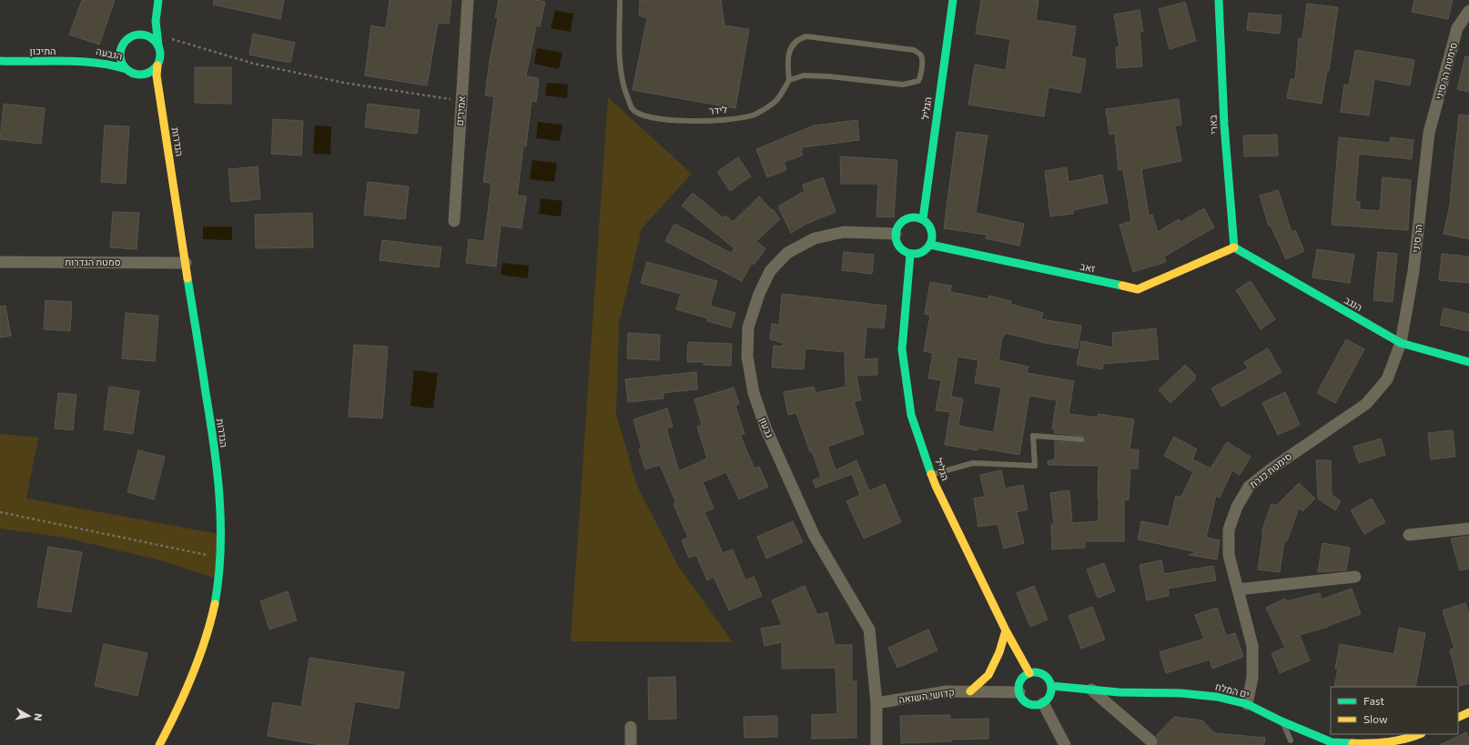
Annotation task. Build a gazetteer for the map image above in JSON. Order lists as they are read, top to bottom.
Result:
{
  "streets": {
    "street": [
      "התיכון",
      "הגבעה",
      "סימטת הר סיני",
      "הגליל",
      "אמירים",
      "בארי",
      "הגדרות",
      "הר סיני",
      "סמטת הגדרות",
      "זאב",
      "הנגב",
      "גבעון",
      "סימטת כנרת",
      "ים המלח",
      "קדושי השואה"
    ],
    "lane": ["לידר"]
  },
  "crossings": [
    ["התיכון", "הגבעה"],
    ["הגבעה", "הגדרות"],
    ["סימטת הר סיני", "הר סיני"],
    ["הגליל", "זאב"],
    ["הגליל", "גבעון"],
    ["הגליל", "ים המלח"],
    ["הגליל", "קדושי השואה"],
    ["בארי", "זאב"],
    ["בארי", "הנגב"],
    ["הגדרות", "סמטת הגדרות"],
    ["הר סיני", "הנגב"],
    ["הר סיני", "סימטת כנרת"],
    ["זאב", "הנגב"],
    ["זאב", "גבעון"],
    ["הנגב", "סימטת כנרת"],
    ["גבעון", "קדושי השואה"],
    ["סימטת כנרת", "ים המלח"],
    ["ים המלח", "קדושי השואה"]
  ],
  "legend": ["Fast", "Slow"],
  "north": "right"
}
